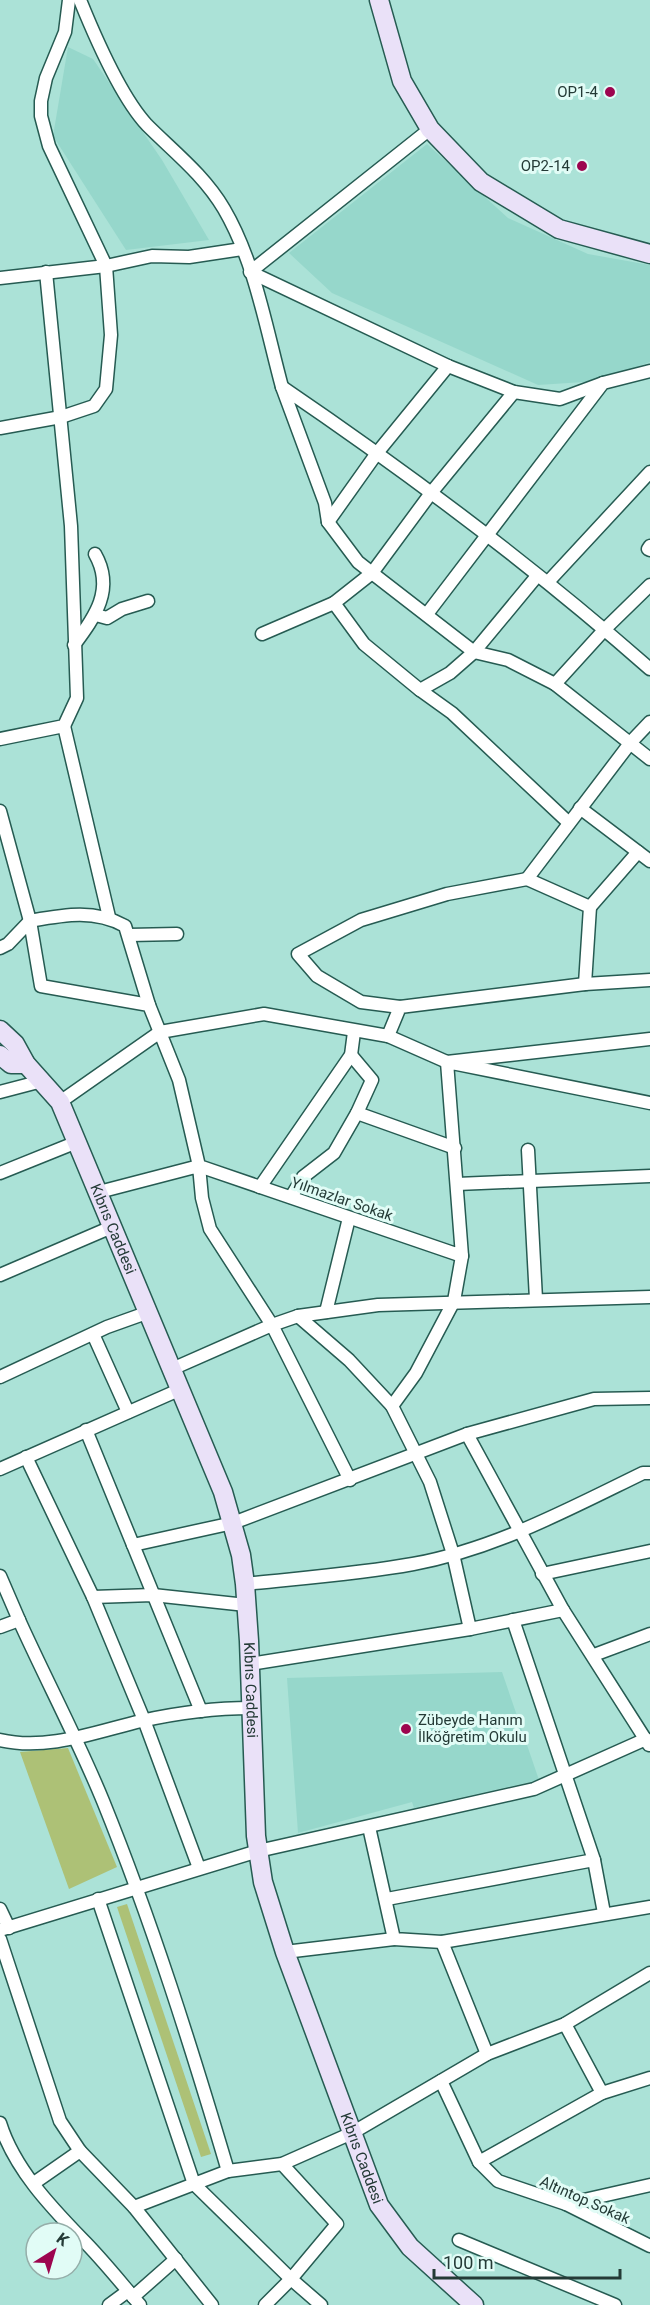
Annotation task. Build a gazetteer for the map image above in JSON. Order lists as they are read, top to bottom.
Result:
{
  "streets": {
    "main road": ["Kıbrıs Caddesi"],
    "street": ["Yılmazlar Sokak", "Altıntop Sokak"]
  },
  "places": ["OP1-4", "OP2-14", "Zübeyde Hanım İlköğretim Okulu"],
  "scale_bar": "100 m",
  "north": "top right"
}
